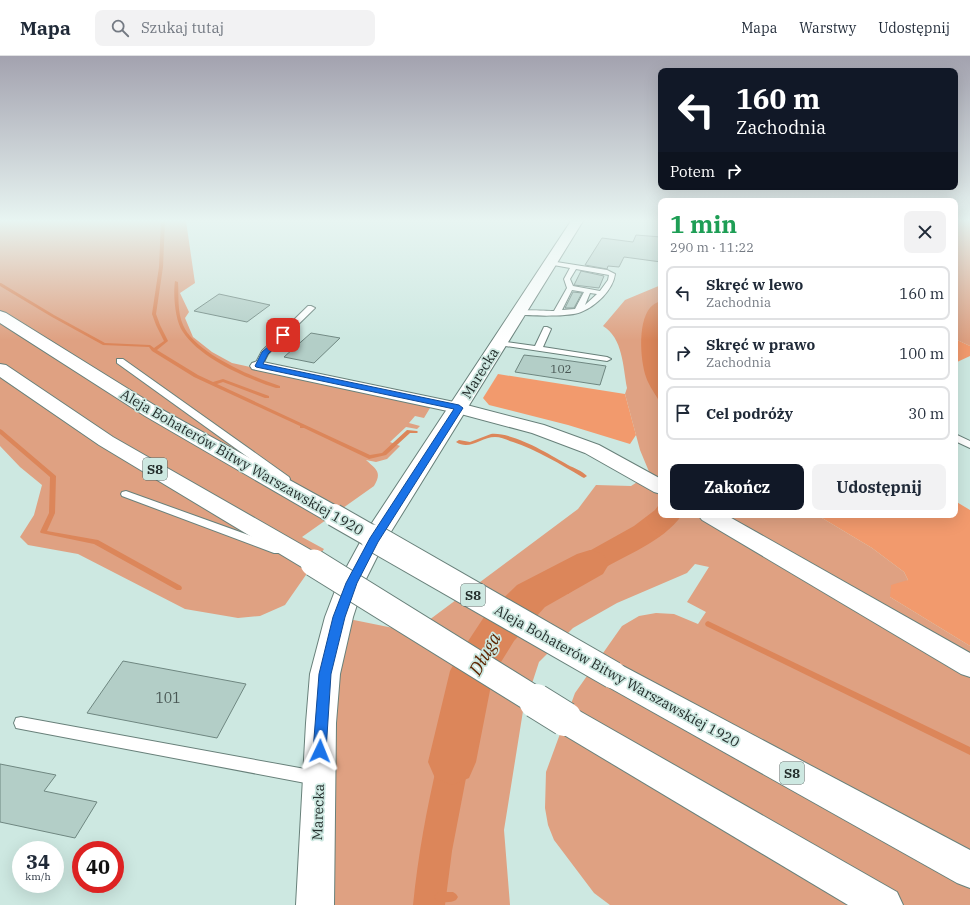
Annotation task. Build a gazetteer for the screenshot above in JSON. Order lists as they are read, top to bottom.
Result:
{
  "streets": {
    "main road": ["Marecka", "Aleja Bohaterów Bitwy Warszawskiej 1920", "S8"]
  },
  "water": ["Długa"],
  "house_numbers": ["102", "101"],
  "page": {
    "header": "Mapa",
    "search": "Szukaj tutaj",
    "nav": ["Mapa", "Warstwy", "Udostępnij"],
    "turn": ["160 m", "Zachodnia"],
    "then": "Potem",
    "heading": ["1 min", "290 m · 11:22"],
    "list": [
      {
        "name": "Skręć w lewo",
        "note": "Zachodnia",
        "value": "160 m"
      },
      {
        "name": "Skręć w prawo",
        "note": "Zachodnia",
        "value": "100 m"
      },
      {
        "name": "Cel podróży",
        "value": "30 m"
      }
    ],
    "buttons": ["Zakończ", "Udostępnij"],
    "speed": "34 km/h",
    "limit": "40"
  }
}
